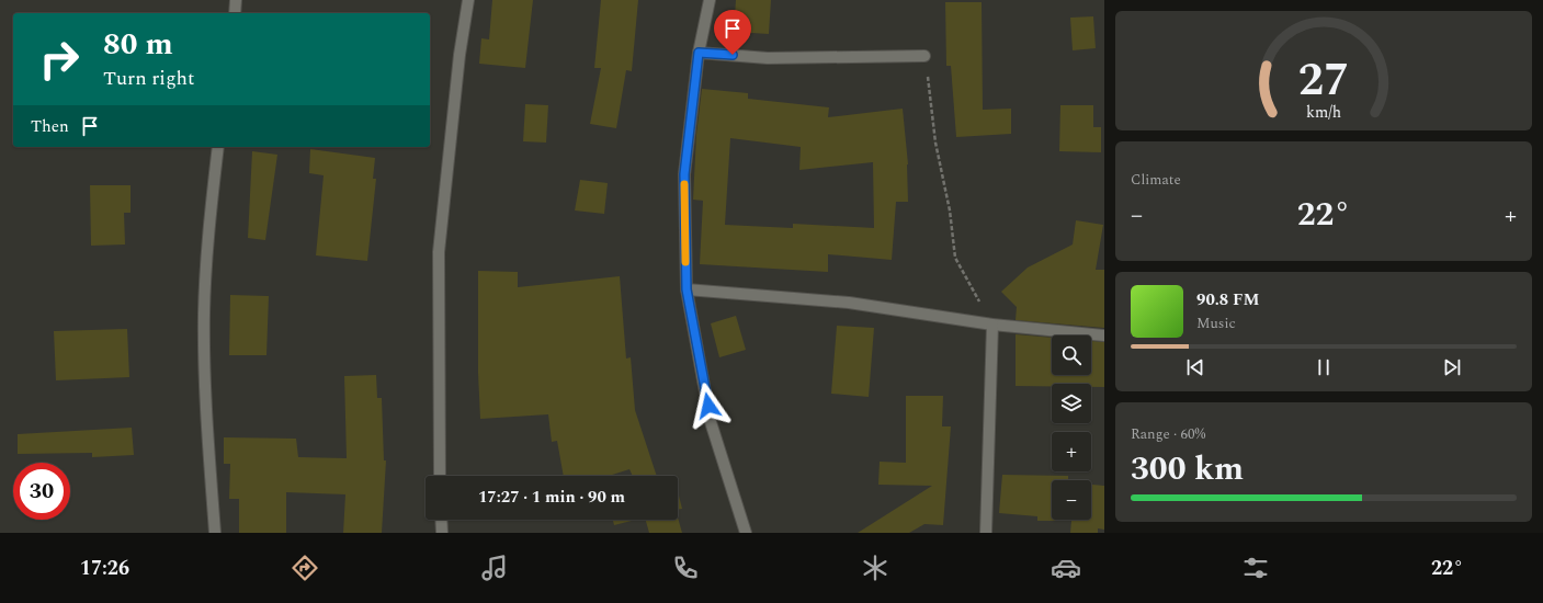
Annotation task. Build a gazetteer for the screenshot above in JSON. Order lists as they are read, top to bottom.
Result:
{
  "page": {
    "turn": ["80 m", "Turn right"],
    "then": "Then",
    "tile": [
      "Climate",
      ["Range · 60%", "300 km"]
    ],
    "heat": ["−", "22°", "+"],
    "song": ["90.8 FM", "Music"],
    "map_buttons": ["+", "−"],
    "limit": "30",
    "trip": "17:27 · 1 min · 90 m",
    "tabs": ["17:26", "22°"],
    "gauge": ["27", "km/h"]
  }
}
